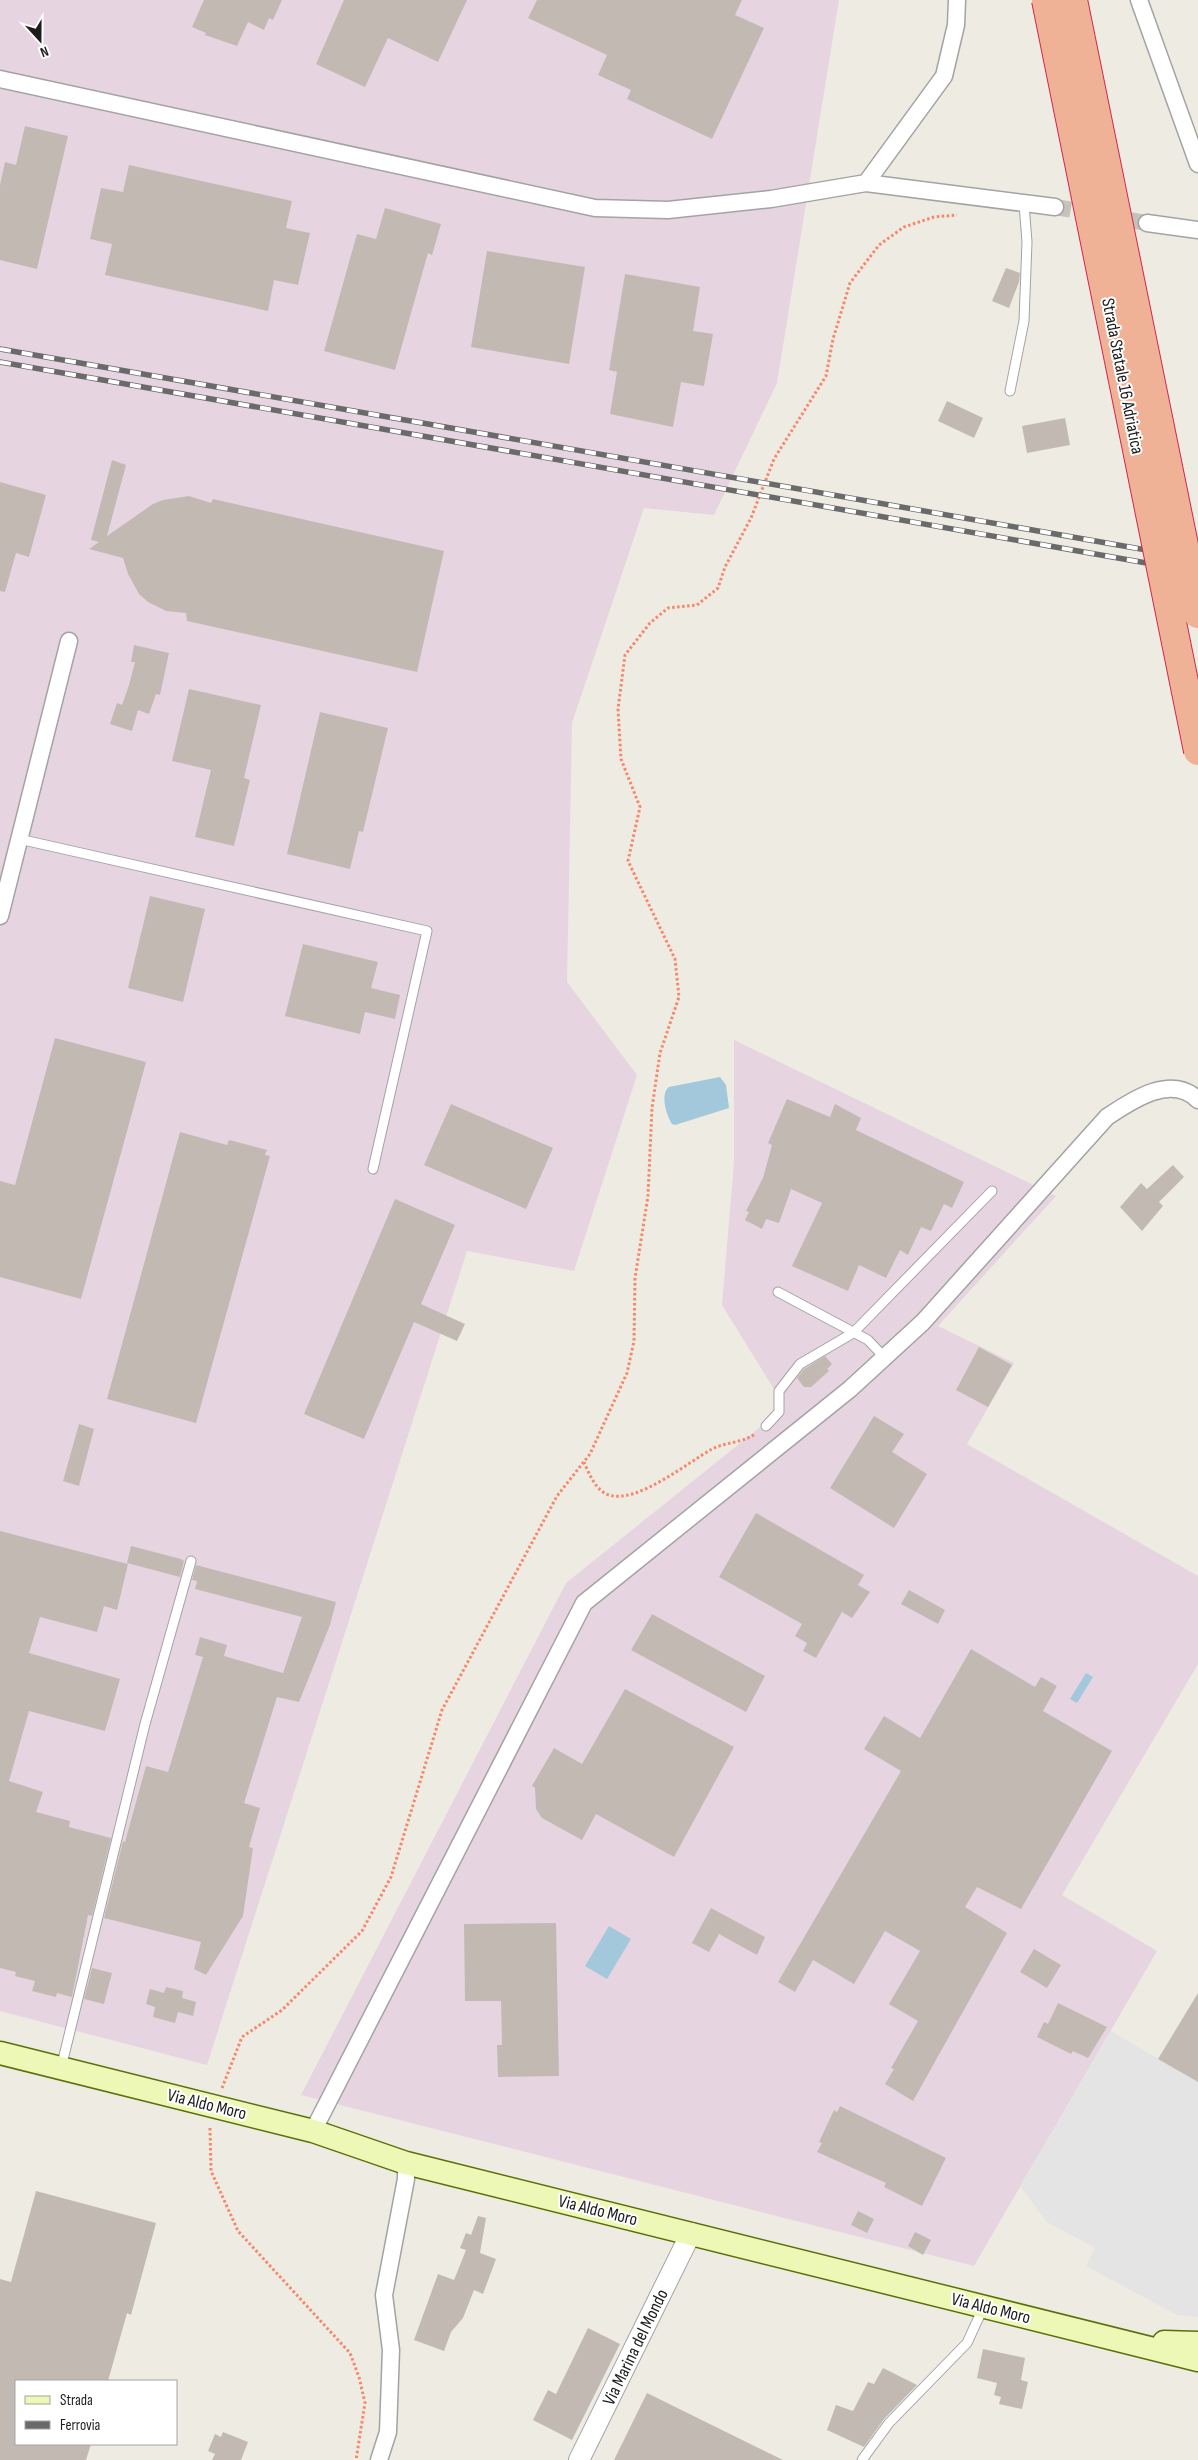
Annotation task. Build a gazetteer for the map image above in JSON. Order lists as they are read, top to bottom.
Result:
{
  "streets": {
    "highway": ["Strada Statale 16 Adriatica"],
    "main road": ["Via Aldo Moro"],
    "street": ["Via Marina del Mondo"]
  },
  "crossings": [
    ["Via Aldo Moro", "Via Marina del Mondo"]
  ],
  "legend": ["Strada", "Ferrovia"],
  "north": "bottom"
}
